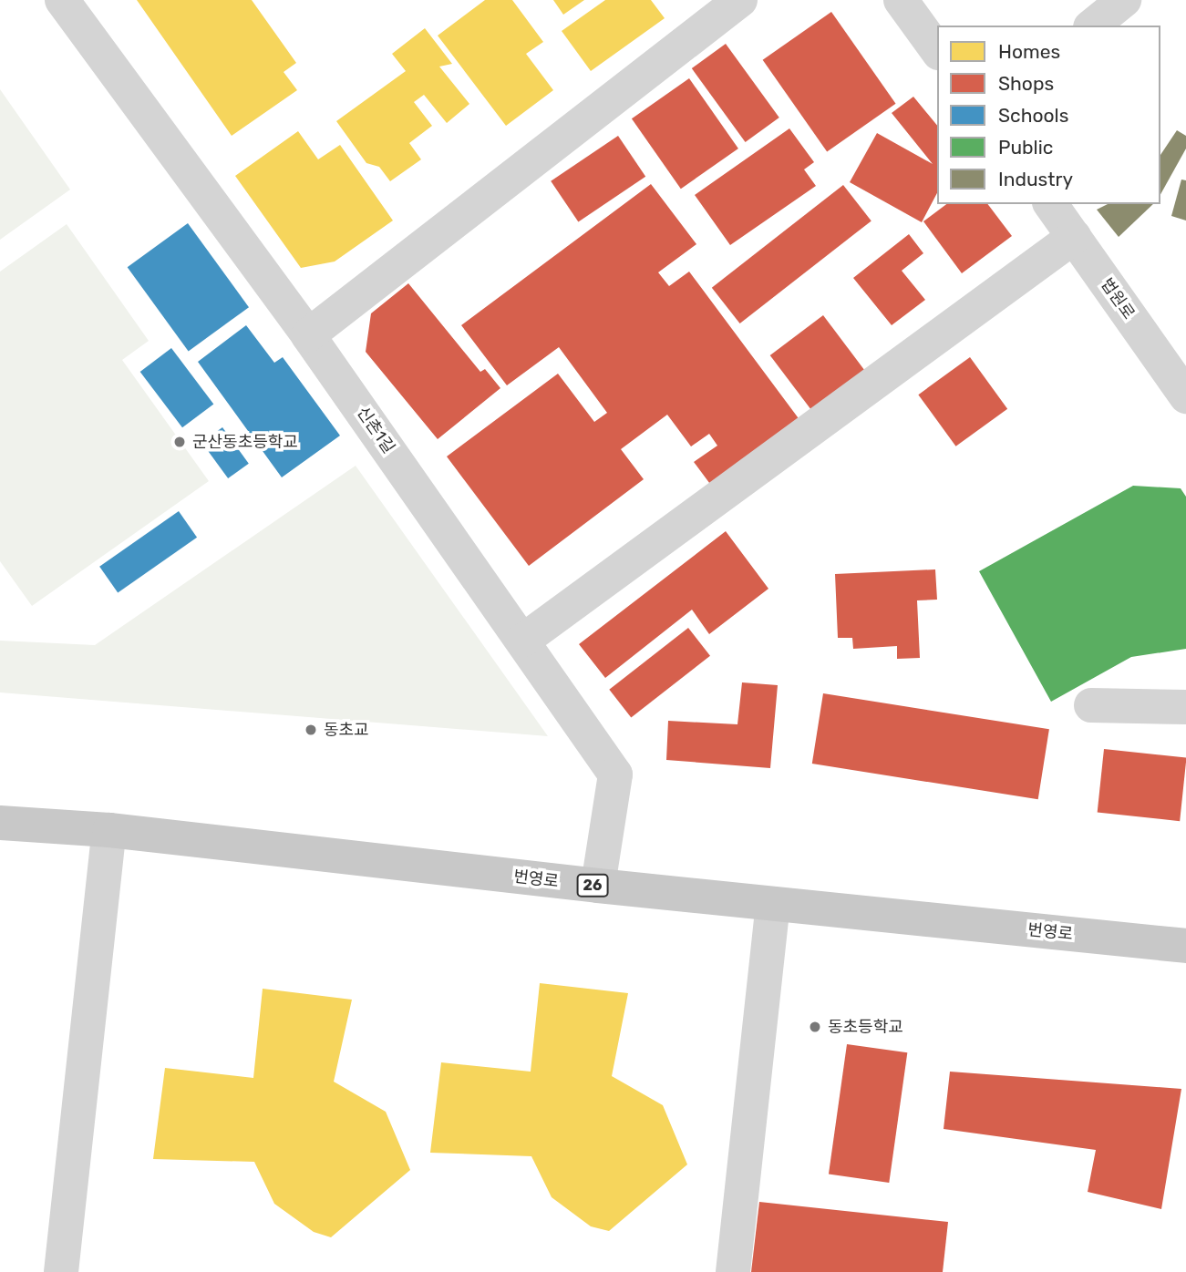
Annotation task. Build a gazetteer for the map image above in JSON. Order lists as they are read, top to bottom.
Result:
{
  "streets": {
    "main road": ["번영로", "26"],
    "street": ["법원로", "신촌1길"]
  },
  "crossings": [
    ["신촌1길", "번영로"]
  ],
  "places": ["군산동초등학교", "동초교", "동초등학교"],
  "legend": [
    "Homes",
    "Shops",
    "Schools",
    "Public",
    "Industry"
  ]
}
